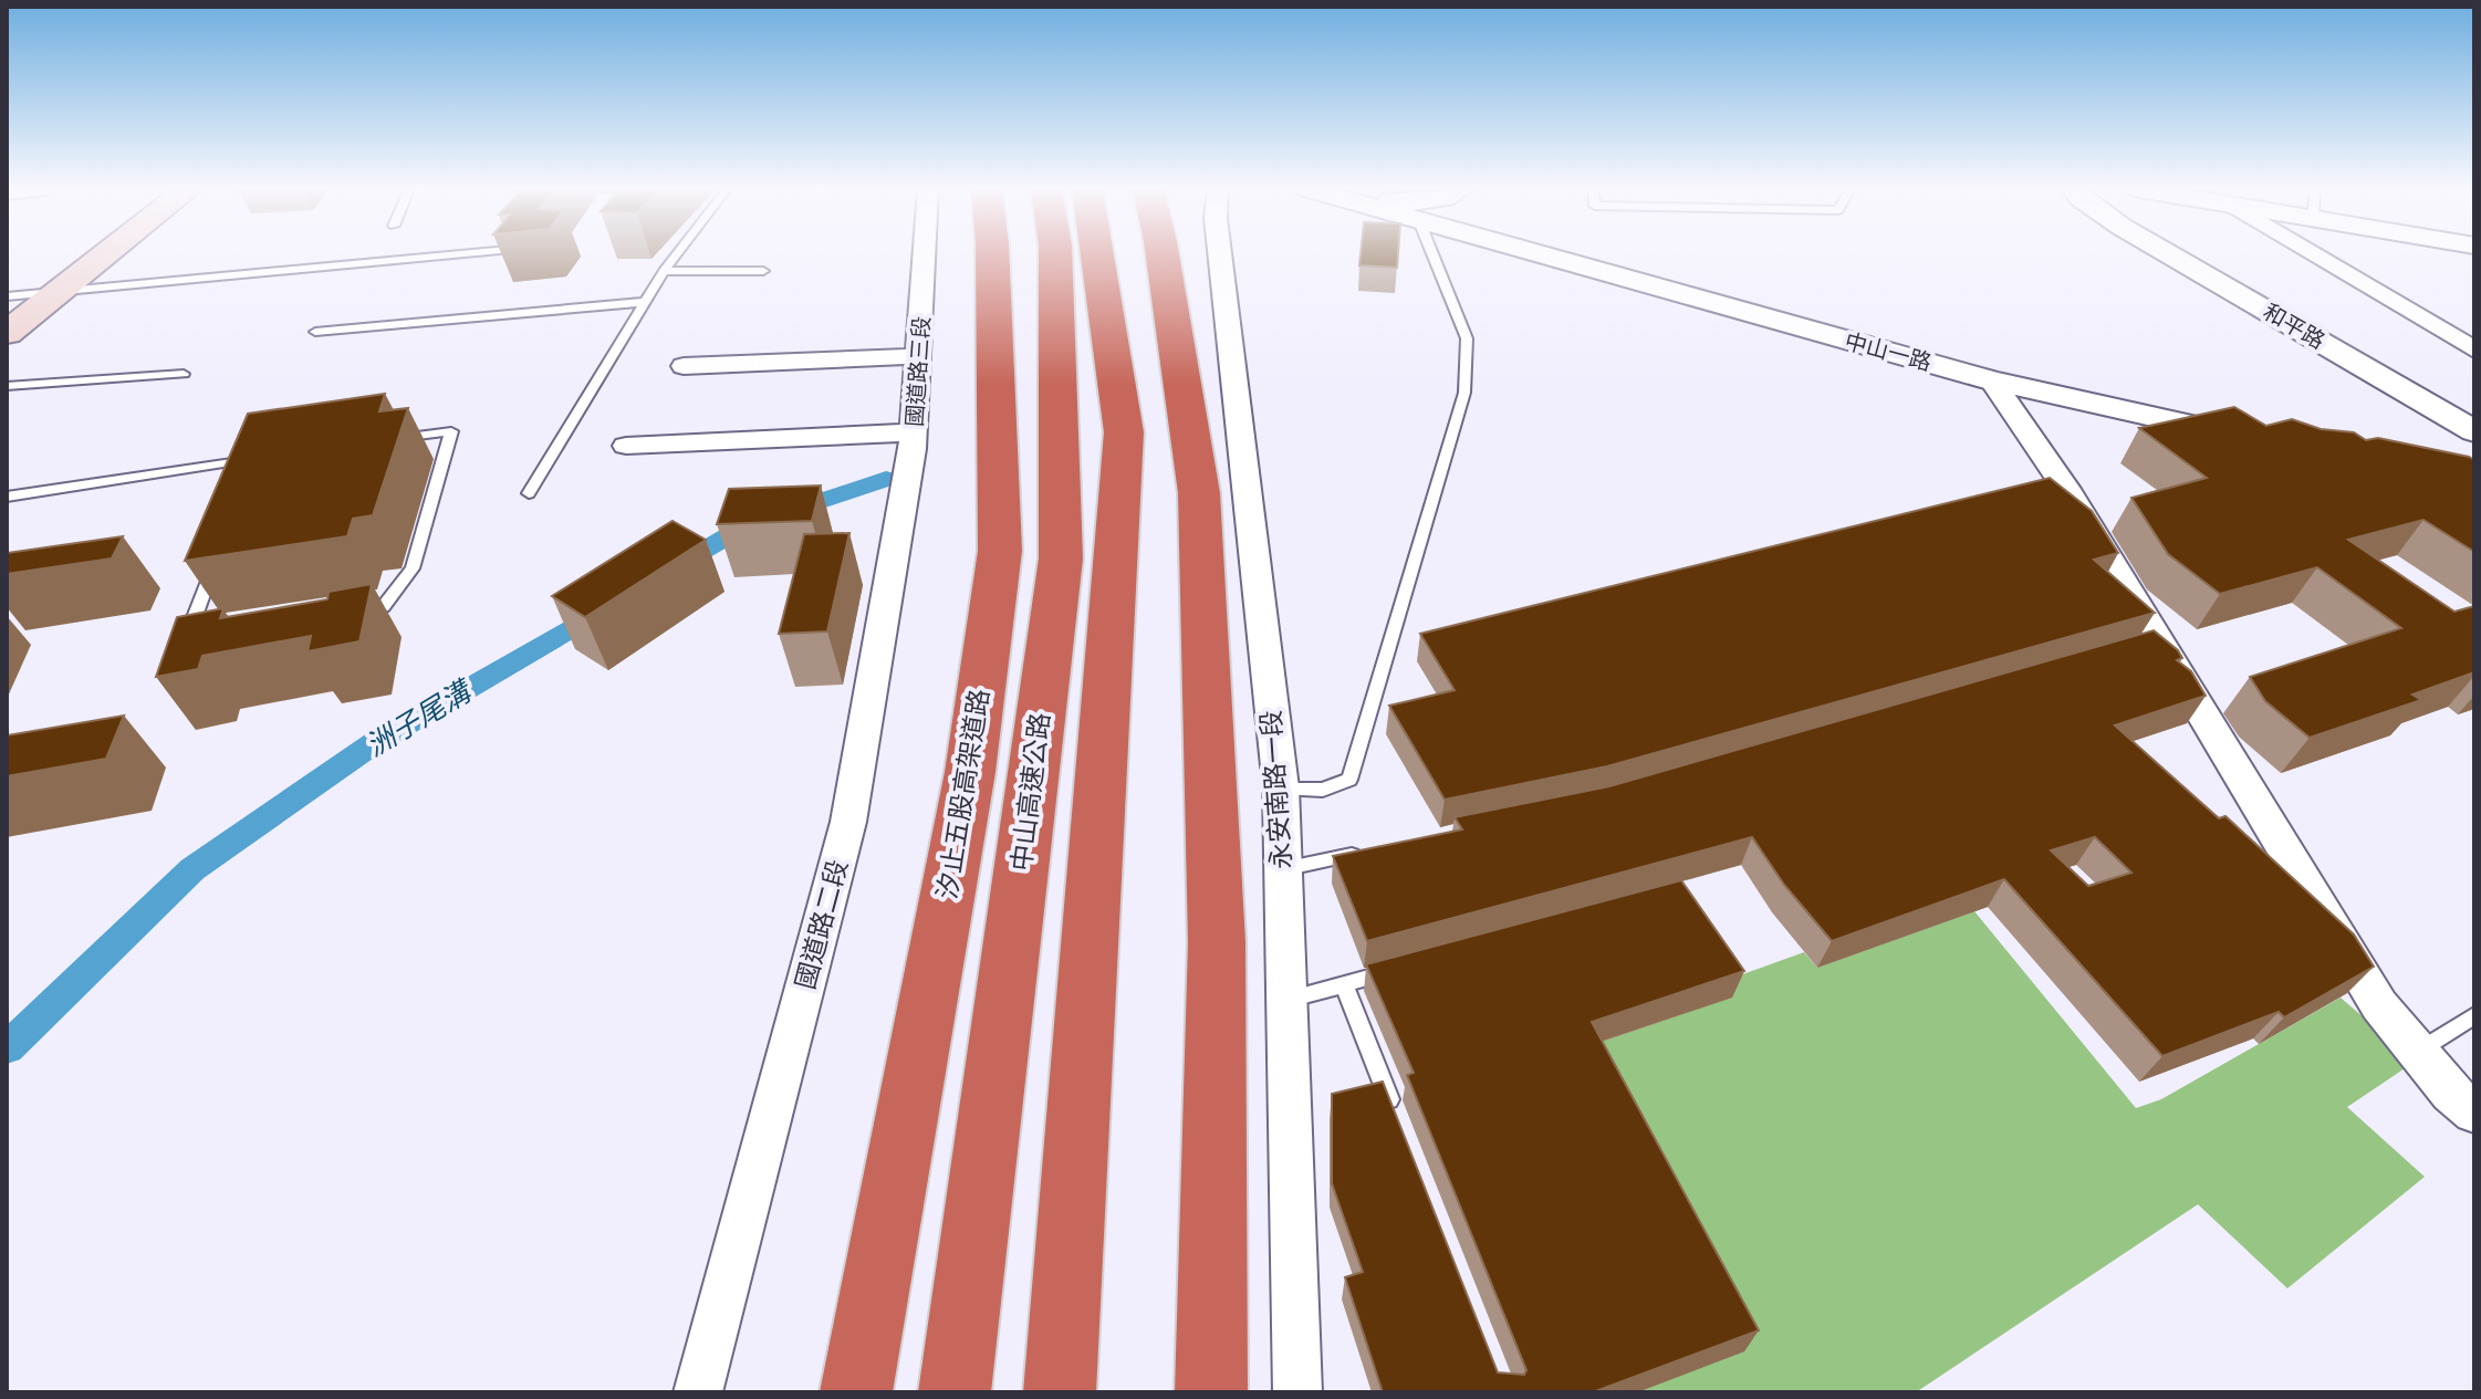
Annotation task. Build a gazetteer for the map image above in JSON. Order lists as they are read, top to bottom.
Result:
{
  "streets": {
    "highway": ["中山高速公路", "汐止五股高架道路"],
    "street": [
      "和平路",
      "中山一路",
      "國道路三段",
      "永安南路一段",
      "國道路二段"
    ]
  },
  "crossings": [
    ["國道路三段", "國道路二段"]
  ],
  "water": ["洲子尾溝"]
}
